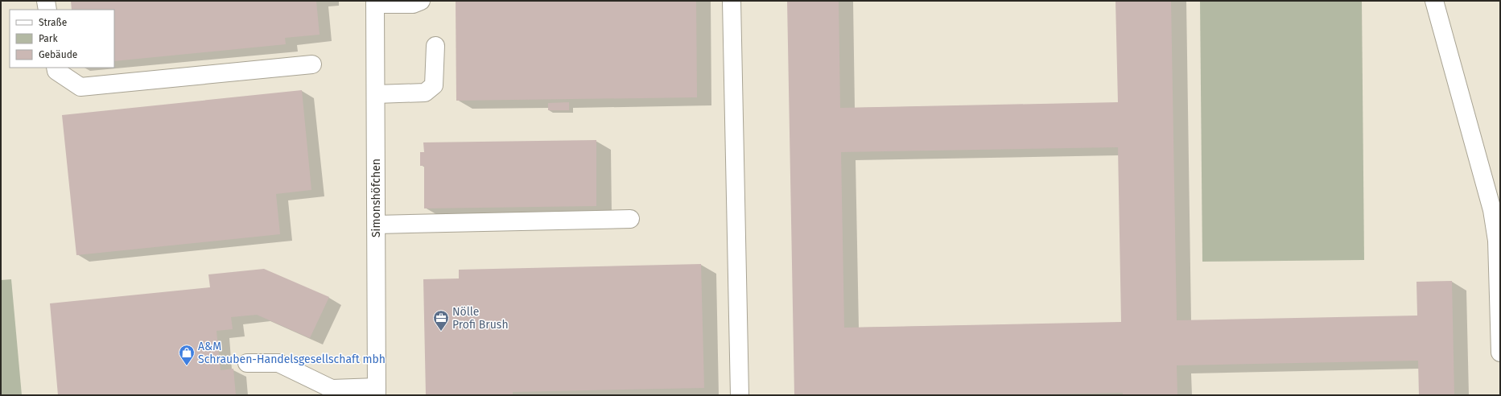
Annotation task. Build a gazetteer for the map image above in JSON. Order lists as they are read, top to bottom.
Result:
{
  "streets": {
    "street": ["Simonshöfchen"]
  },
  "places": {
    "office": ["Nölle Profi Brush"],
    "shop": ["A&M Schrauben-Handelsgesellschaft mbh"]
  },
  "legend": ["Straße", "Park", "Gebäude"]
}
